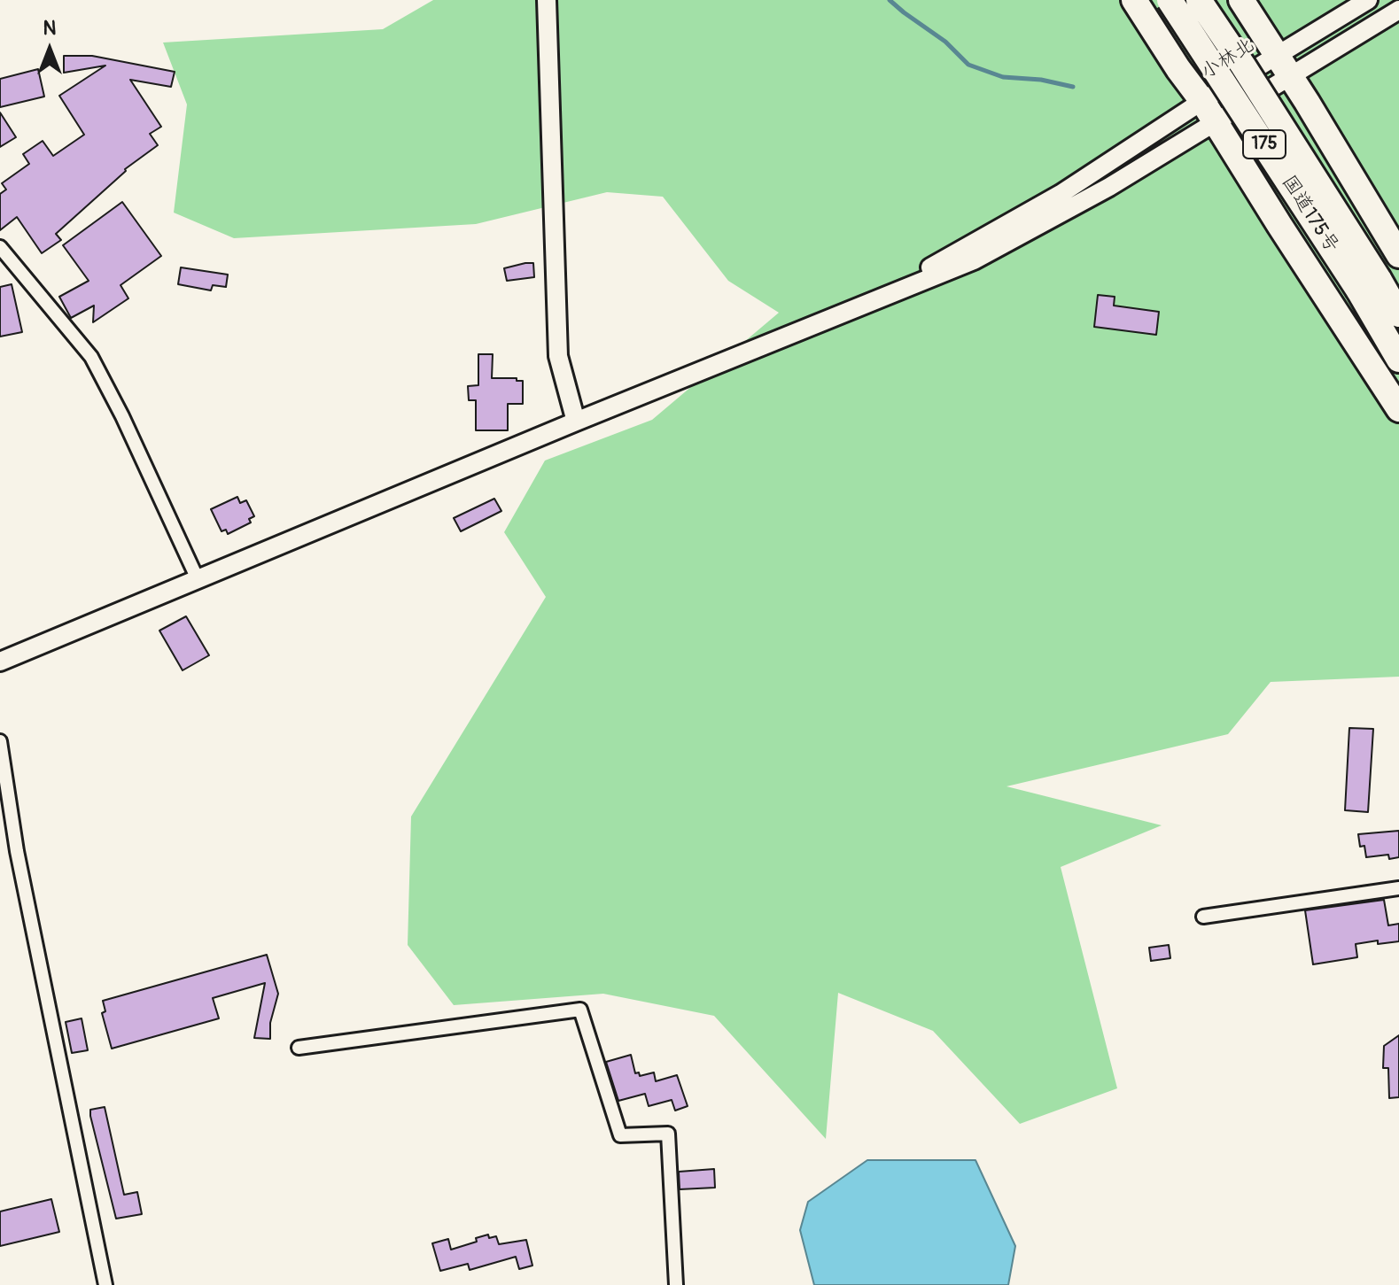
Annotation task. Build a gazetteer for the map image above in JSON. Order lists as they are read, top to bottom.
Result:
{
  "streets": {
    "highway": ["175", "国道175号"],
    "street": ["小林北"]
  },
  "north": "top"
}
